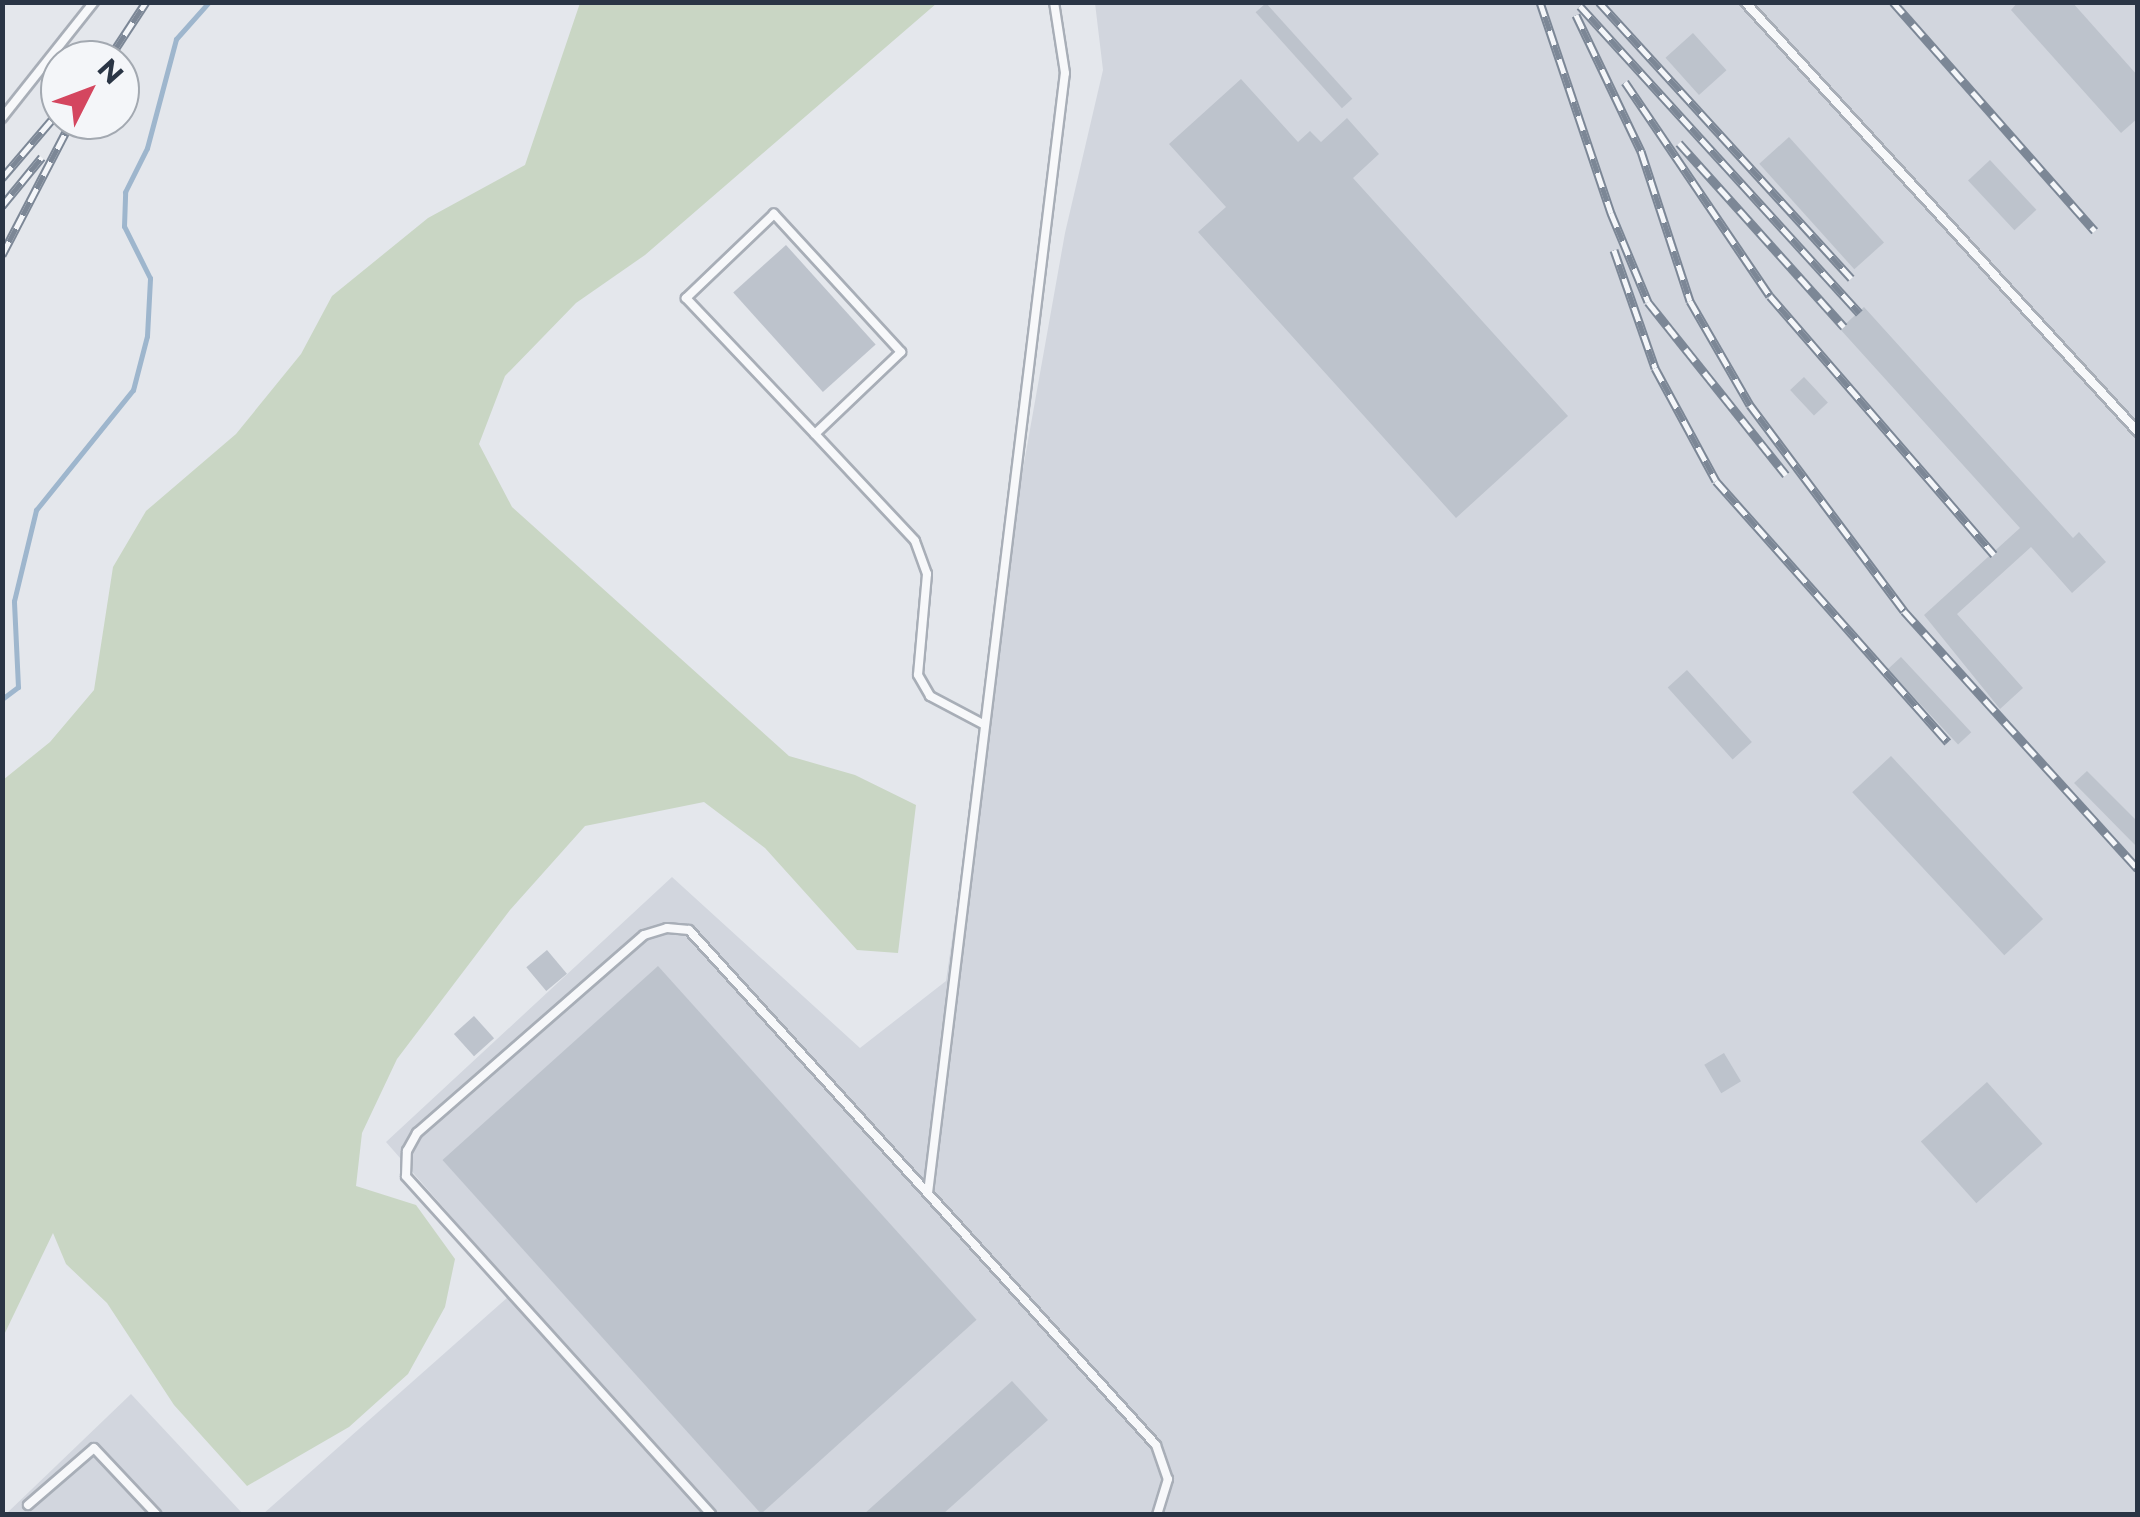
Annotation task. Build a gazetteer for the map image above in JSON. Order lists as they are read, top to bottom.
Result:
{
  "north": "top right"
}
